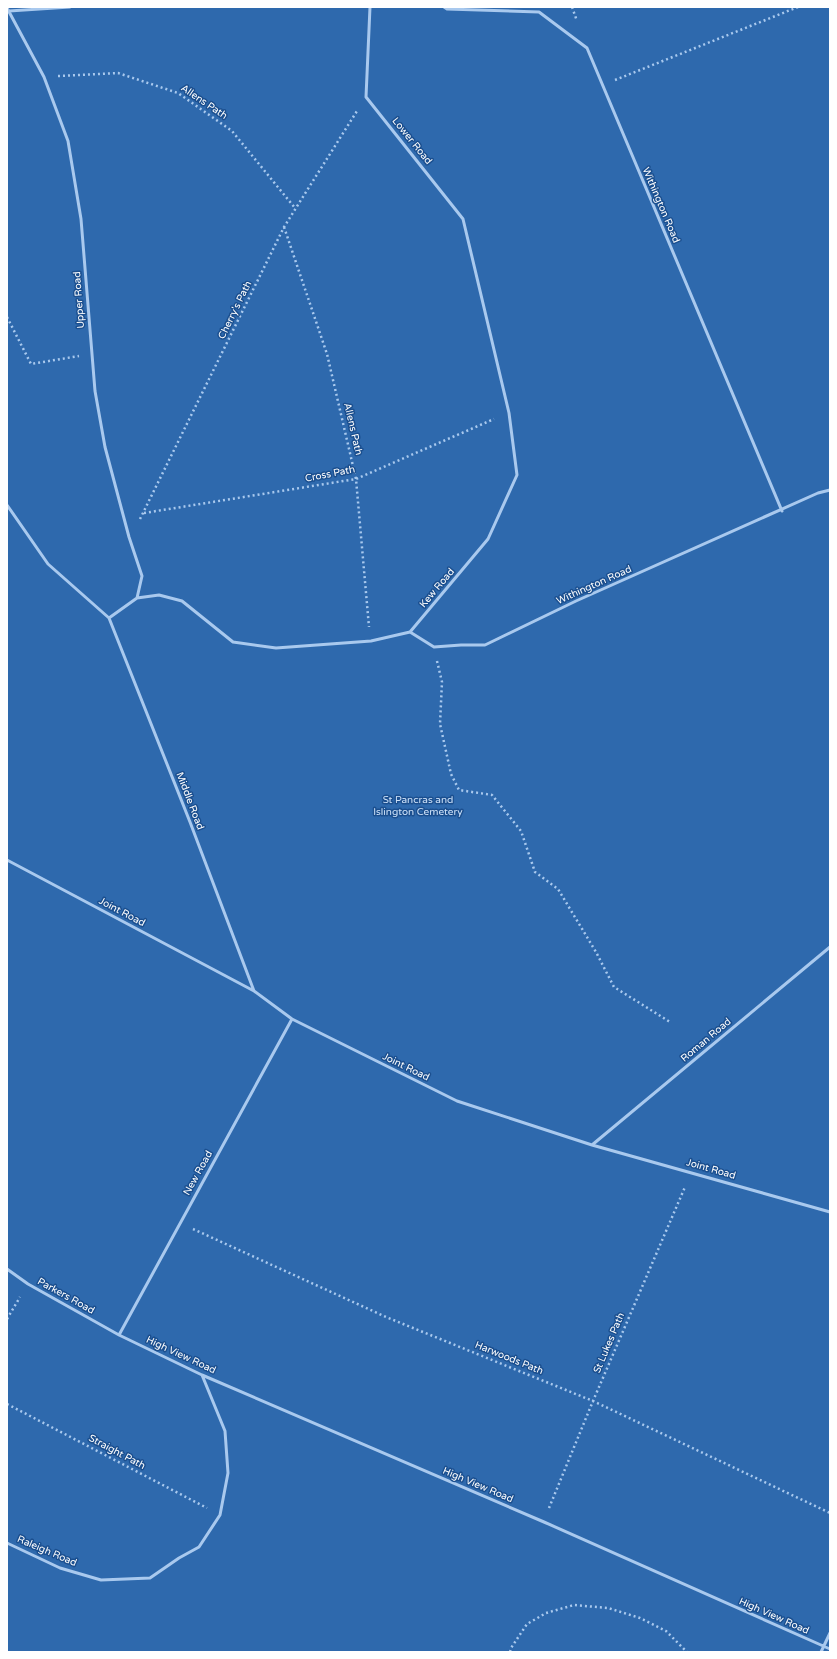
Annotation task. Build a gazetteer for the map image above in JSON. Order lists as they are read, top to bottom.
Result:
{
  "streets": {
    "lane": [
      "Lower Road",
      "Withington Road",
      "Upper Road",
      "Kew Road",
      "Middle Road",
      "Joint Road",
      "Roman Road",
      "New Road",
      "Parkers Road",
      "High View Road",
      "Raleigh Road"
    ],
    "path": [
      "Allens Path",
      "Cherry's Path",
      "Cross Path",
      "St Lukes Path",
      "Harwoods Path",
      "Straight Path"
    ]
  },
  "crossings": [
    ["Allens Path", "Upper Road"],
    ["Allens Path", "Cherry's Path"],
    ["Allens Path", "Cross Path"],
    ["Lower Road", "Cherry's Path"],
    ["Lower Road", "Kew Road"],
    ["Upper Road", "Cherry's Path"],
    ["Cherry's Path", "Cross Path"],
    ["Cross Path", "Kew Road"],
    ["Middle Road", "Joint Road"],
    ["Joint Road", "Roman Road"],
    ["Joint Road", "New Road"],
    ["Joint Road", "St Lukes Path"],
    ["New Road", "Parkers Road"],
    ["New Road", "High View Road"],
    ["New Road", "Harwoods Path"],
    ["Parkers Road", "High View Road"],
    ["St Lukes Path", "High View Road"],
    ["St Lukes Path", "Harwoods Path"],
    ["High View Road", "Raleigh Road"],
    ["Straight Path", "Raleigh Road"]
  ],
  "parks": ["St Pancras and Islington Cemetery"]
}
